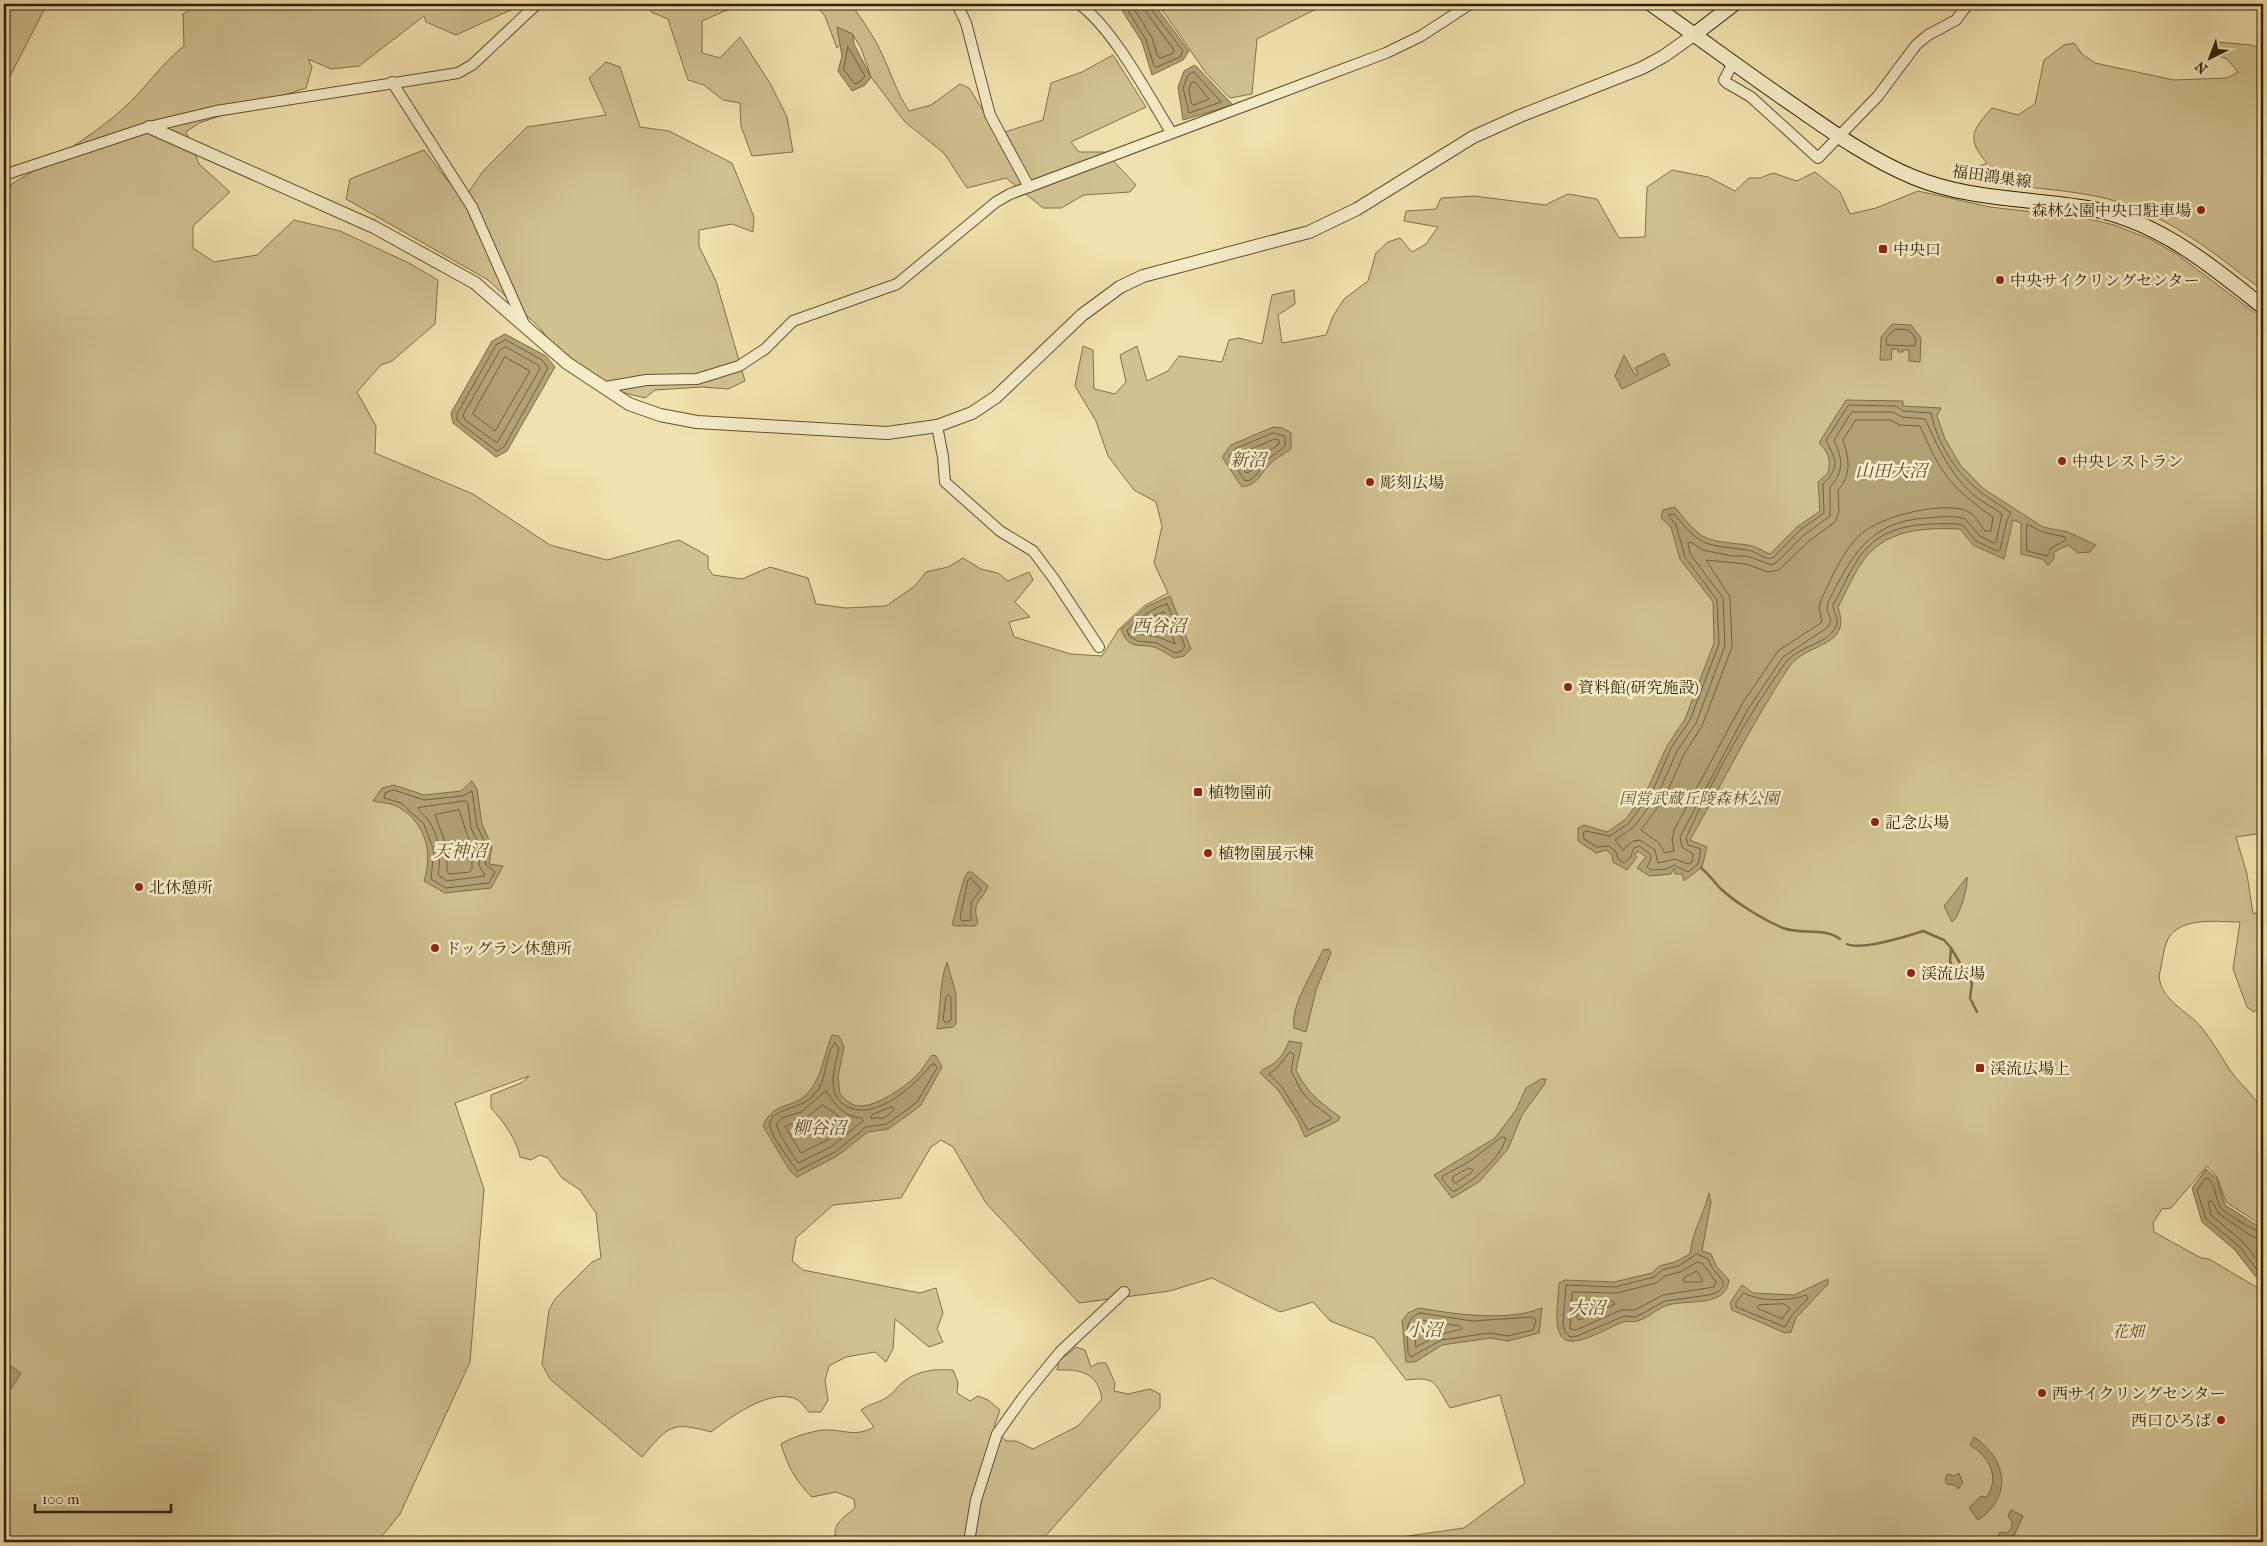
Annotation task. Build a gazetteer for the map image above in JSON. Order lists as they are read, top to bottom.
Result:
{
  "streets": {
    "main road": ["福田鴻巣線"]
  },
  "water": [
    "新沼",
    "山田大沼",
    "西谷沼",
    "天神沼",
    "柳谷沼",
    "大沼",
    "小沼"
  ],
  "parks": ["国営武蔵丘陵森林公園", "花畑"],
  "places": {
    "other": [
      "森林公園中央口駐車場",
      "中央サイクリングセンター",
      "中央レストラン",
      "彫刻広場",
      "資料館(研究施設)",
      "記念広場",
      "植物園展示棟",
      "北休憩所",
      "ドッグラン休憩所",
      "渓流広場",
      "西サイクリングセンター",
      "西口ひろば"
    ],
    "transit": ["中央口", "植物園前", "渓流広場上"]
  },
  "scale_bar": "100 m",
  "north": "bottom left"
}
